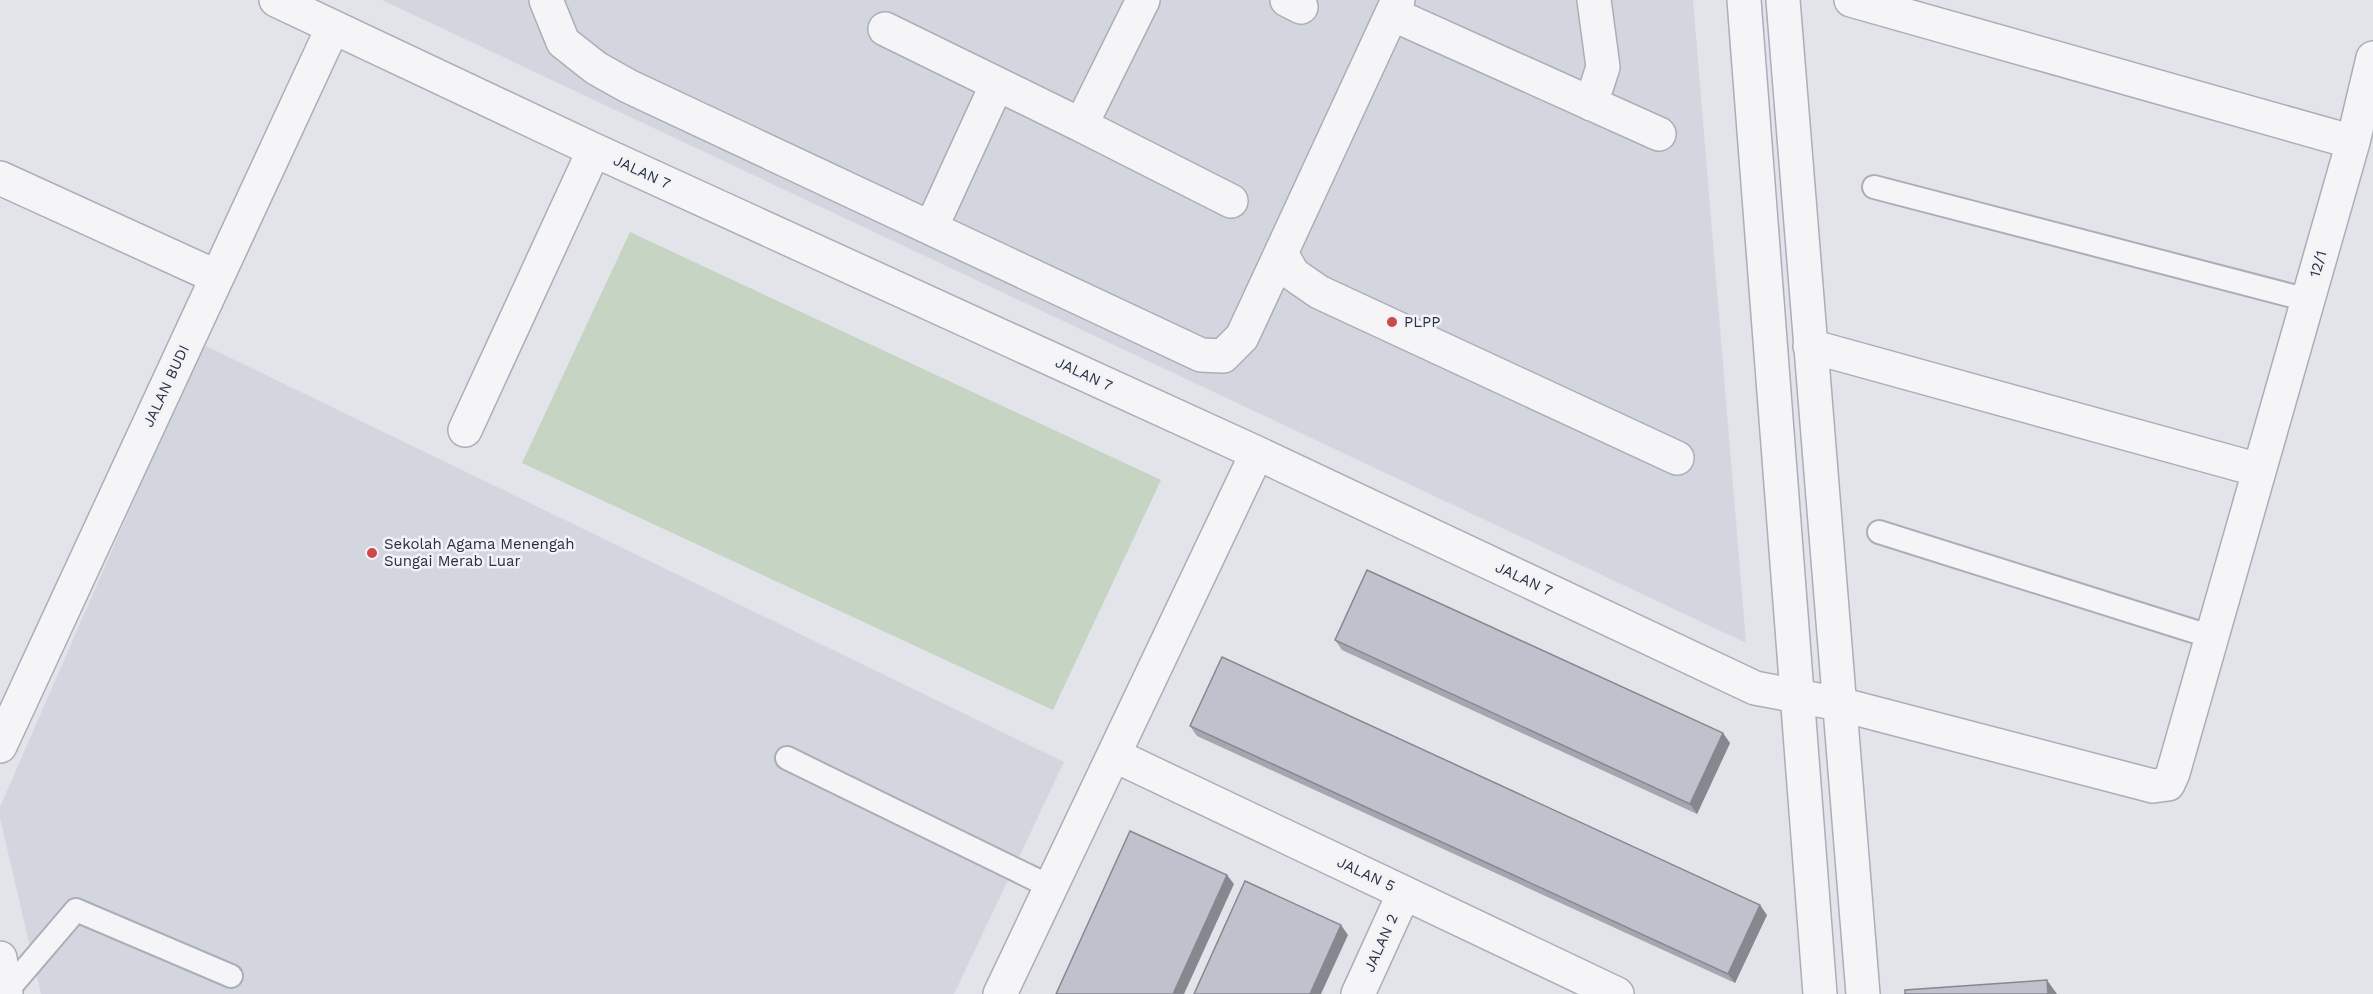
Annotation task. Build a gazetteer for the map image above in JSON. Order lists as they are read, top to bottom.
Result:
{
  "streets": {
    "street": [
      "JALAN 7",
      "12/1",
      "JALAN BUDI",
      "JALAN 5",
      "JALAN 2"
    ]
  },
  "crossings": [
    ["JALAN 7", "12/1"],
    ["JALAN 7", "JALAN BUDI"],
    ["JALAN 5", "JALAN 2"]
  ],
  "places": ["PLPP", "Sekolah Agama Menengah Sungai Merab Luar"]
}
